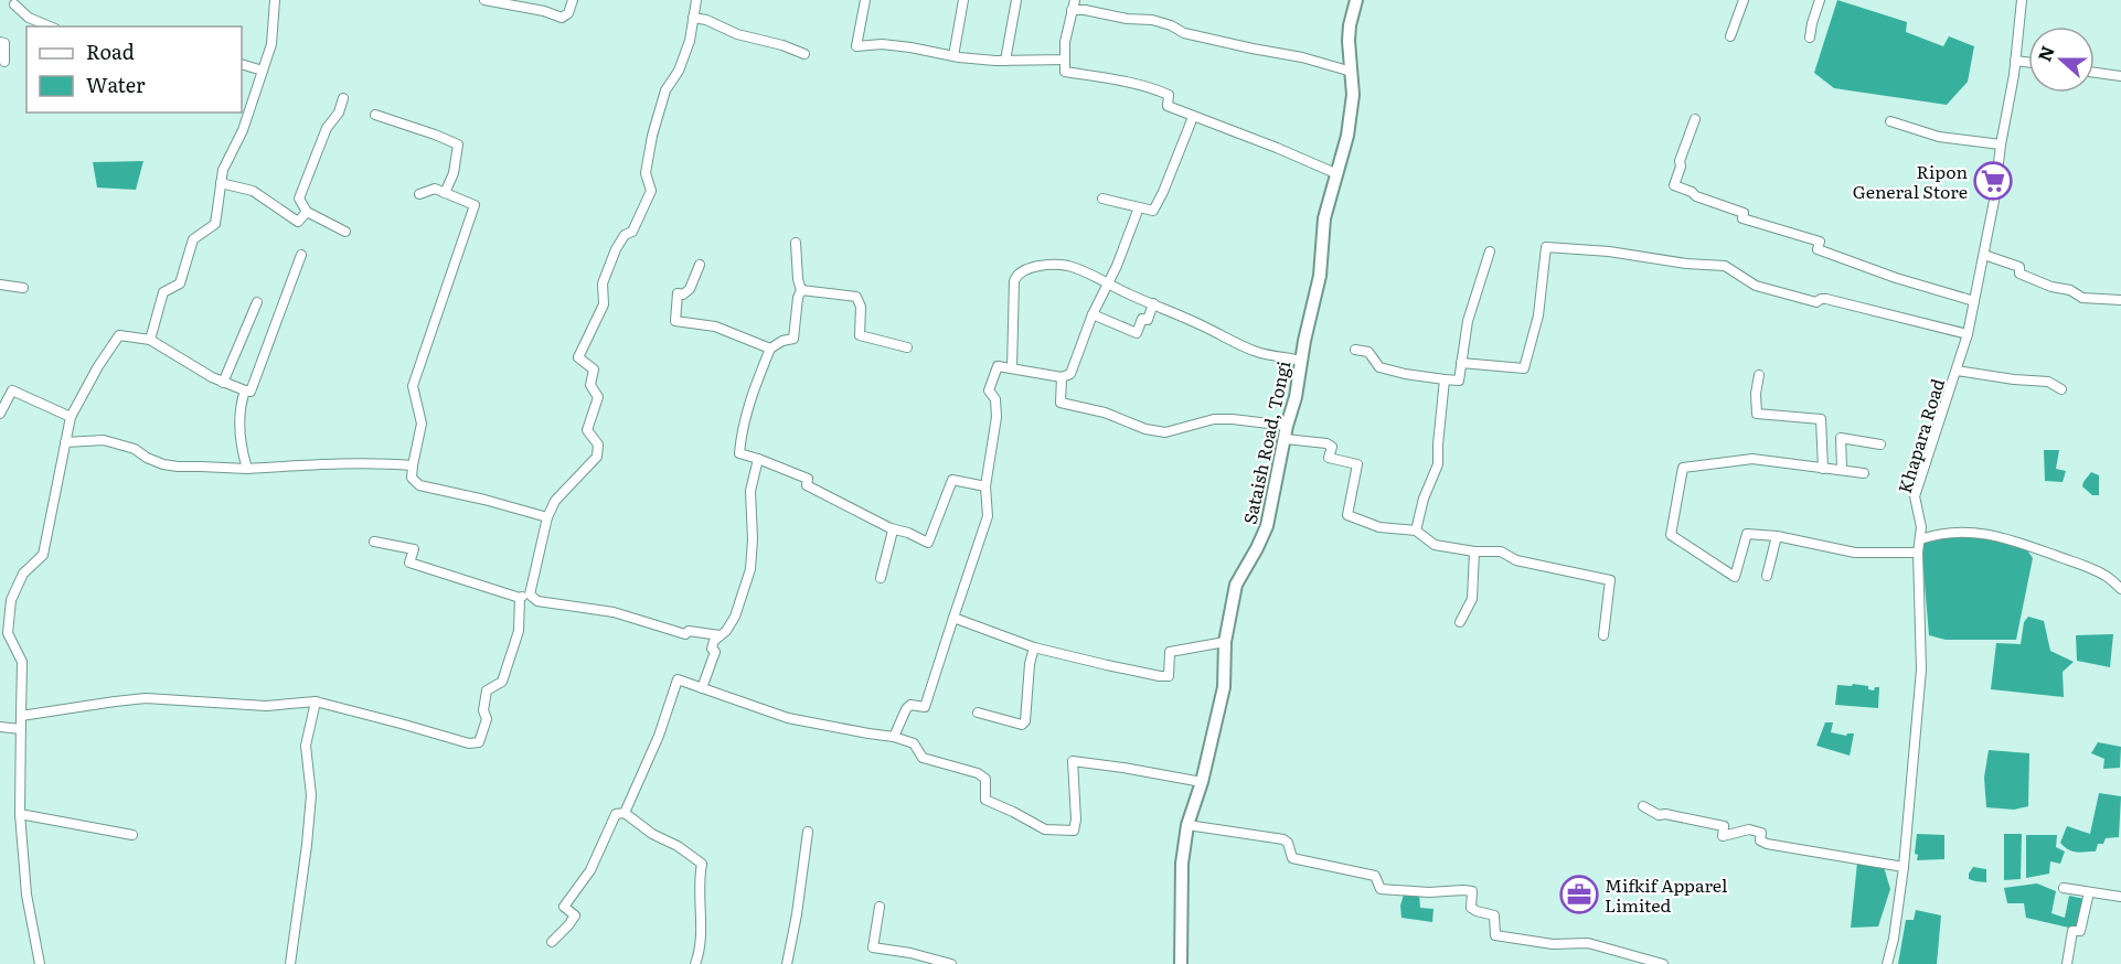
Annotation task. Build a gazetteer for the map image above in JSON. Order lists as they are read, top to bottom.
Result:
{
  "streets": {
    "street": ["Khapara Road", "Sataish Road, Tongi"]
  },
  "places": {
    "supermarket": ["Ripon General Store"],
    "office": ["Mifkif Apparel Limited"]
  },
  "legend": ["Road", "Water"],
  "north": "left"
}
